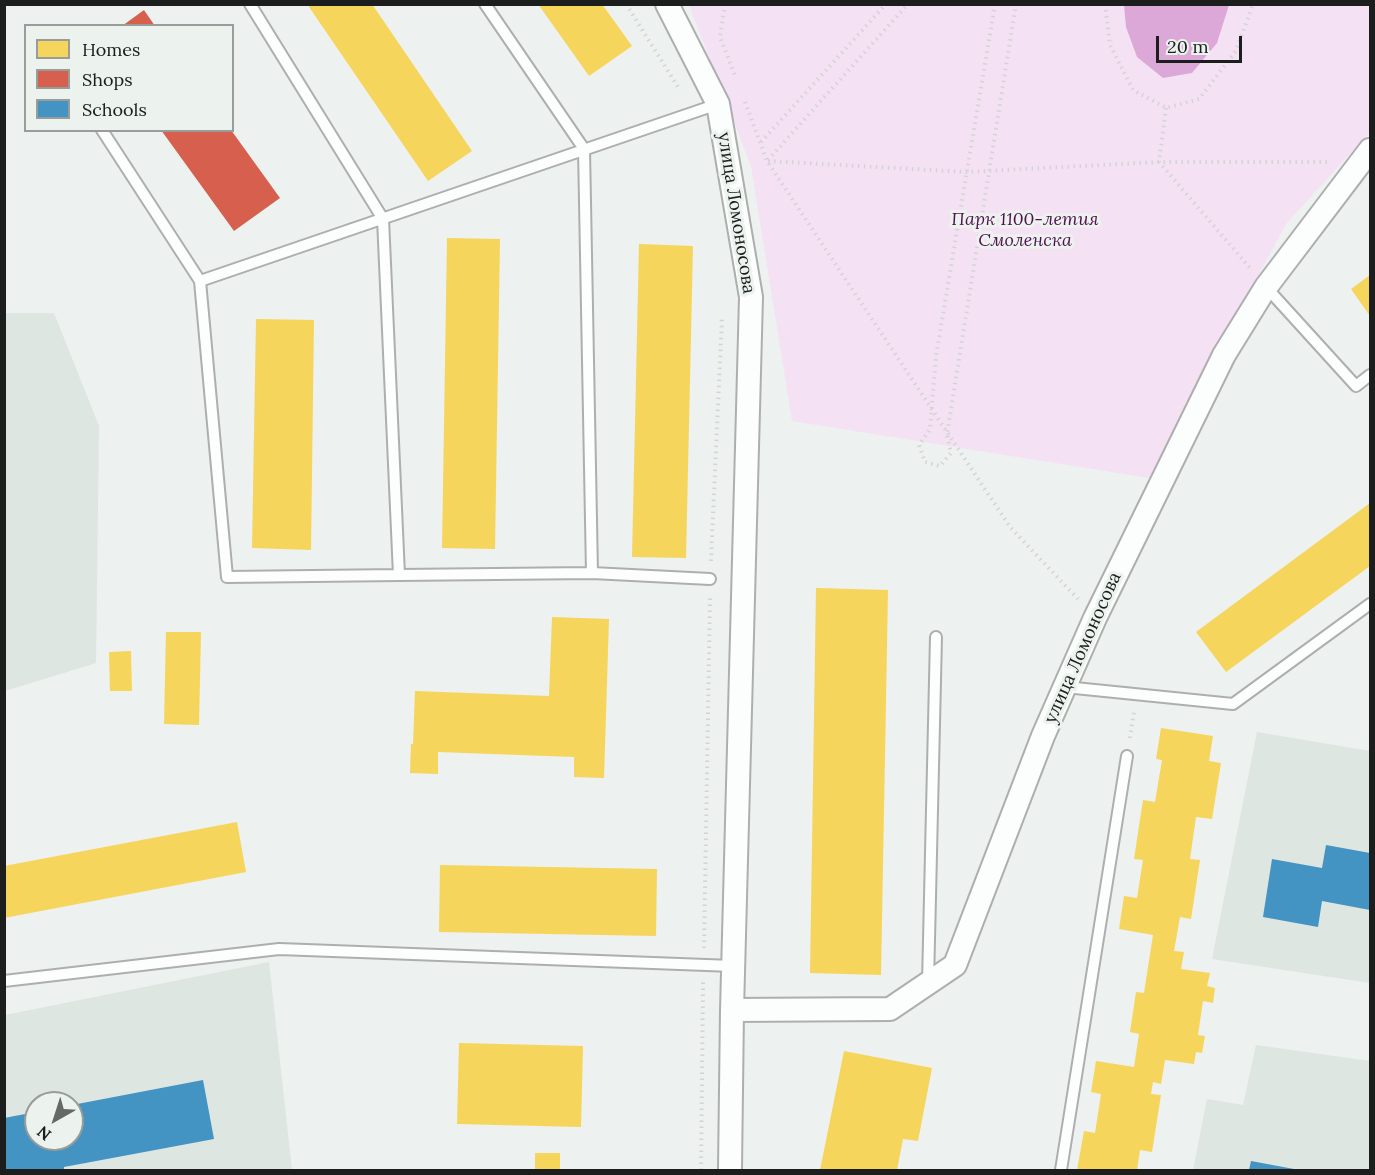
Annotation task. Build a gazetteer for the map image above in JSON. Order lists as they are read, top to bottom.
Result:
{
  "streets": {
    "street": ["улица Ломоносова"]
  },
  "parks": ["Парк 1100-летия Смоленска"],
  "legend": ["Homes", "Shops", "Schools"],
  "scale_bar": "20 m",
  "north": "bottom left"
}
